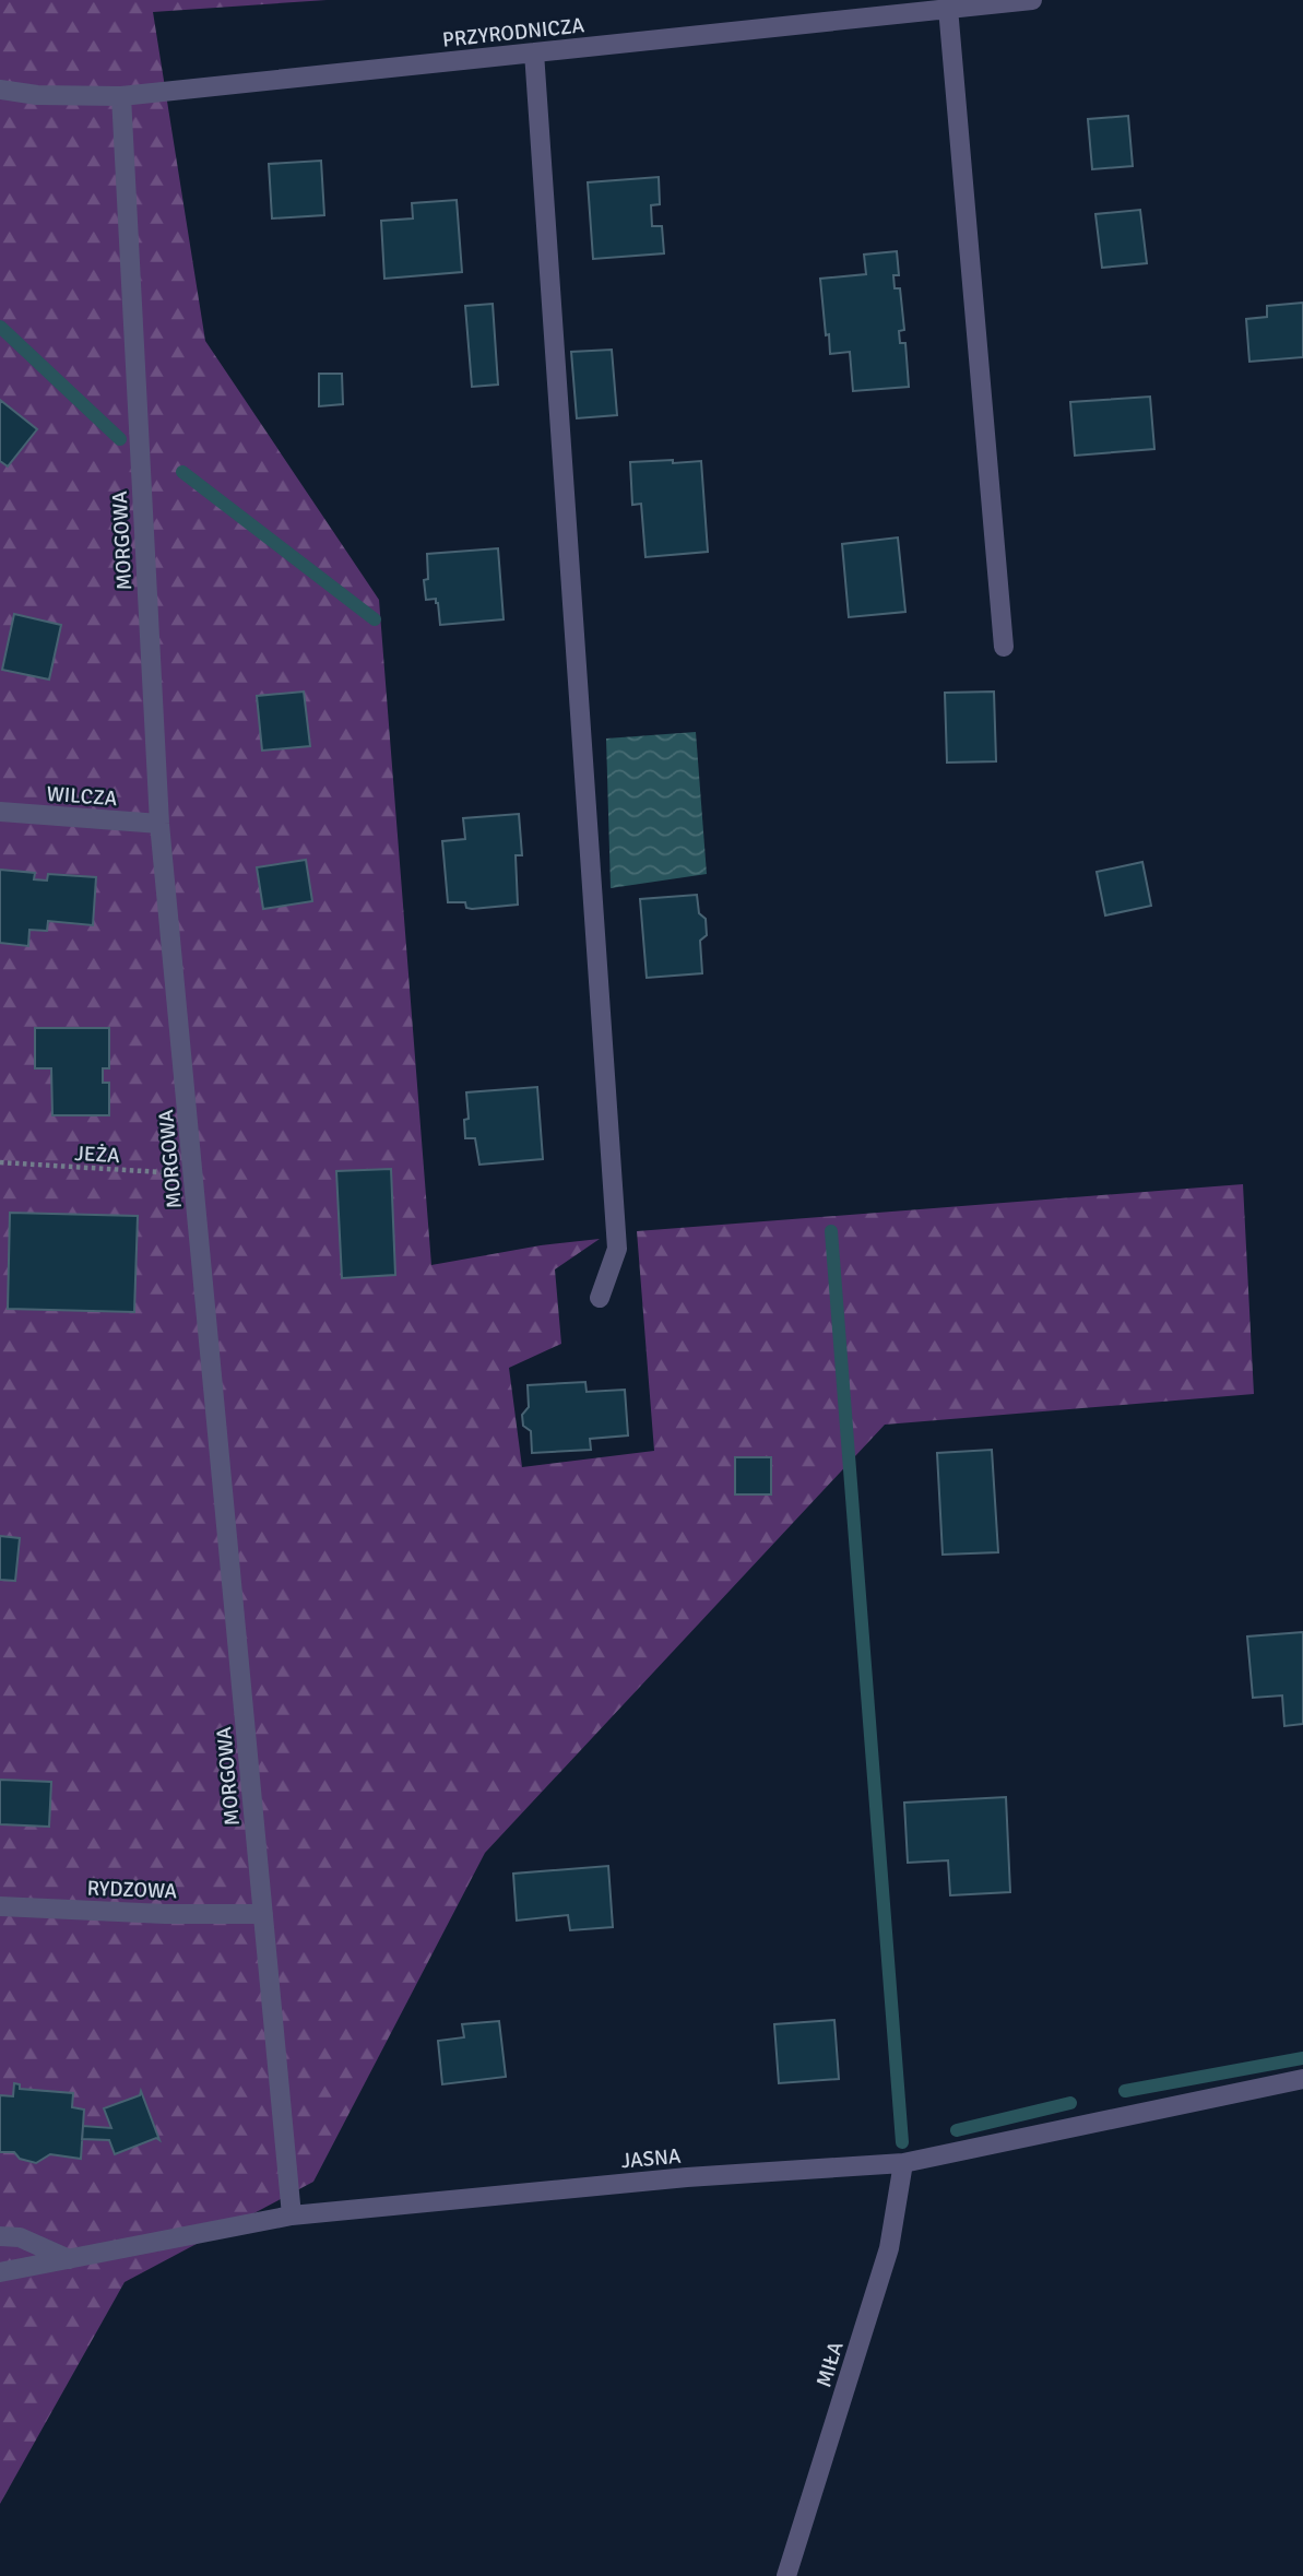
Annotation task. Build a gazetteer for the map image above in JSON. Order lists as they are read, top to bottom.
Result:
{
  "streets": {
    "street": [
      "PRZYRODNICZA",
      "MORGOWA",
      "WILCZA",
      "RYDZOWA",
      "JASNA",
      "MIŁA"
    ],
    "path": ["JEŻA"]
  },
  "crossings": [
    ["PRZYRODNICZA", "MORGOWA"],
    ["MORGOWA", "WILCZA"],
    ["MORGOWA", "JEŻA"],
    ["MORGOWA", "RYDZOWA"],
    ["MORGOWA", "JASNA"],
    ["JASNA", "MIŁA"]
  ]
}
